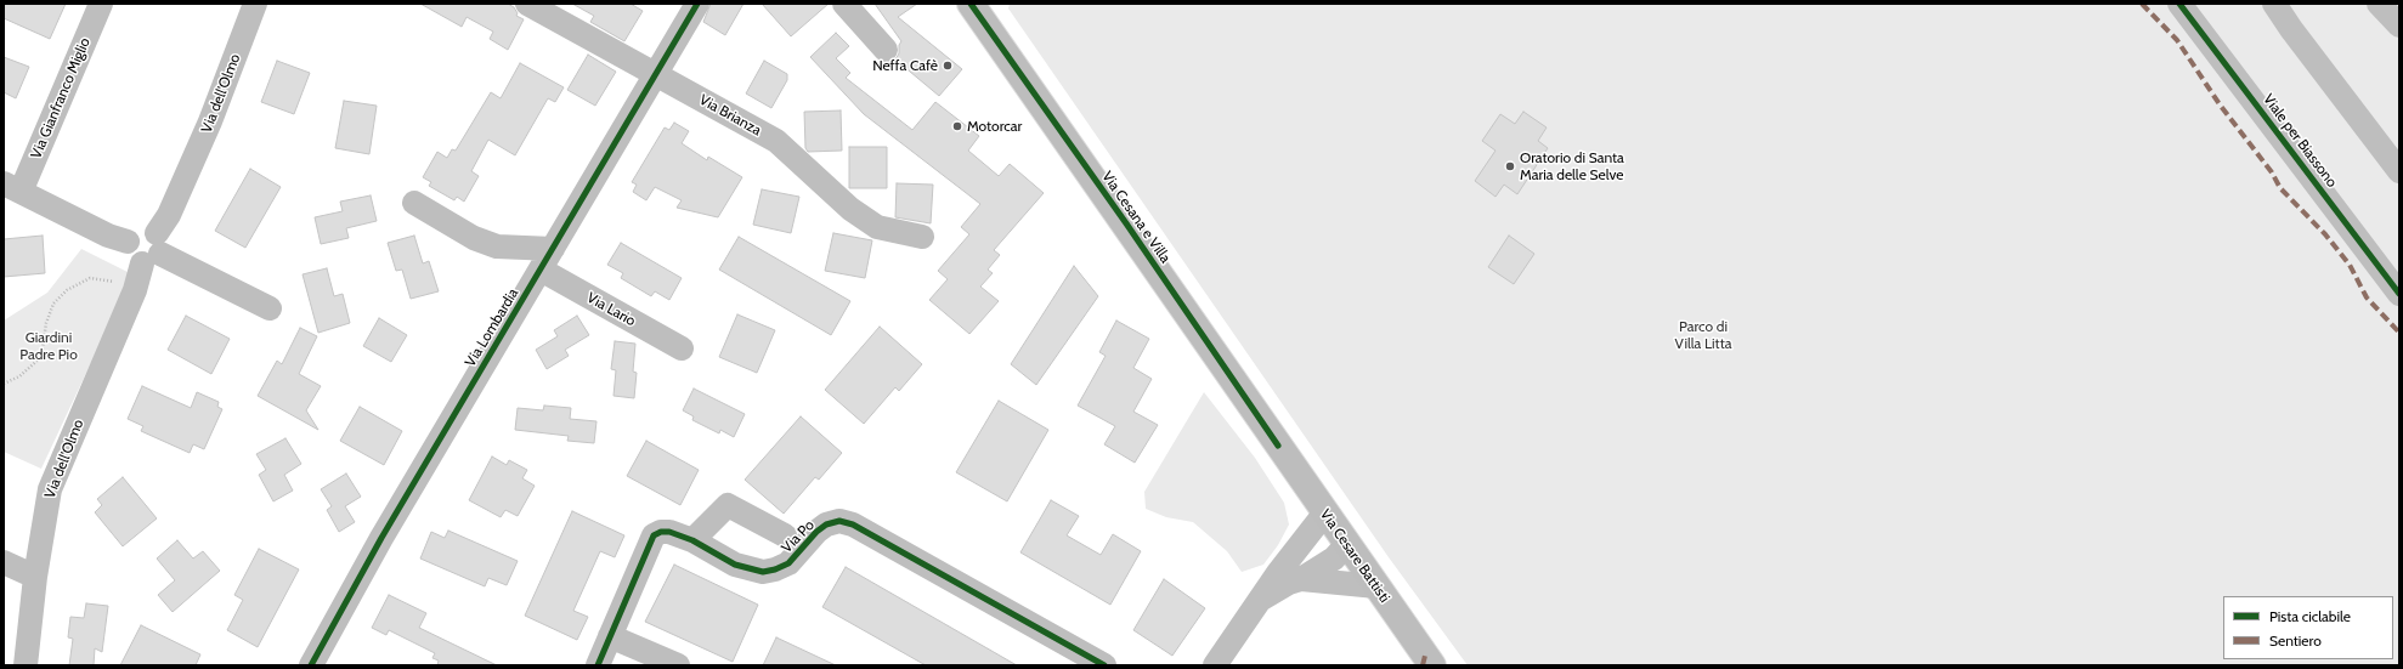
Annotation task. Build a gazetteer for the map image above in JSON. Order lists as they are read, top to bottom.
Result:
{
  "streets": {
    "main road": ["Via Cesana e Villa", "Via Cesare Battisti"],
    "street": [
      "Via dell'Olmo",
      "Via Gianfranco Miglio",
      "Via Brianza",
      "Viale per Biassono",
      "Via Lario",
      "Via Lombardia",
      "Via Po"
    ]
  },
  "crossings": [
    ["Via Brianza", "Via Lombardia"],
    ["Via Cesana e Villa", "Via Cesare Battisti"],
    ["Via Lario", "Via Lombardia"]
  ],
  "parks": ["Parco di Villa Litta", "Giardini Padre Pio"],
  "places": ["Neffa Cafè", "Motorcar", "Oratorio di Santa Maria delle Selve"],
  "legend": ["Pista ciclabile", "Sentiero"]
}
